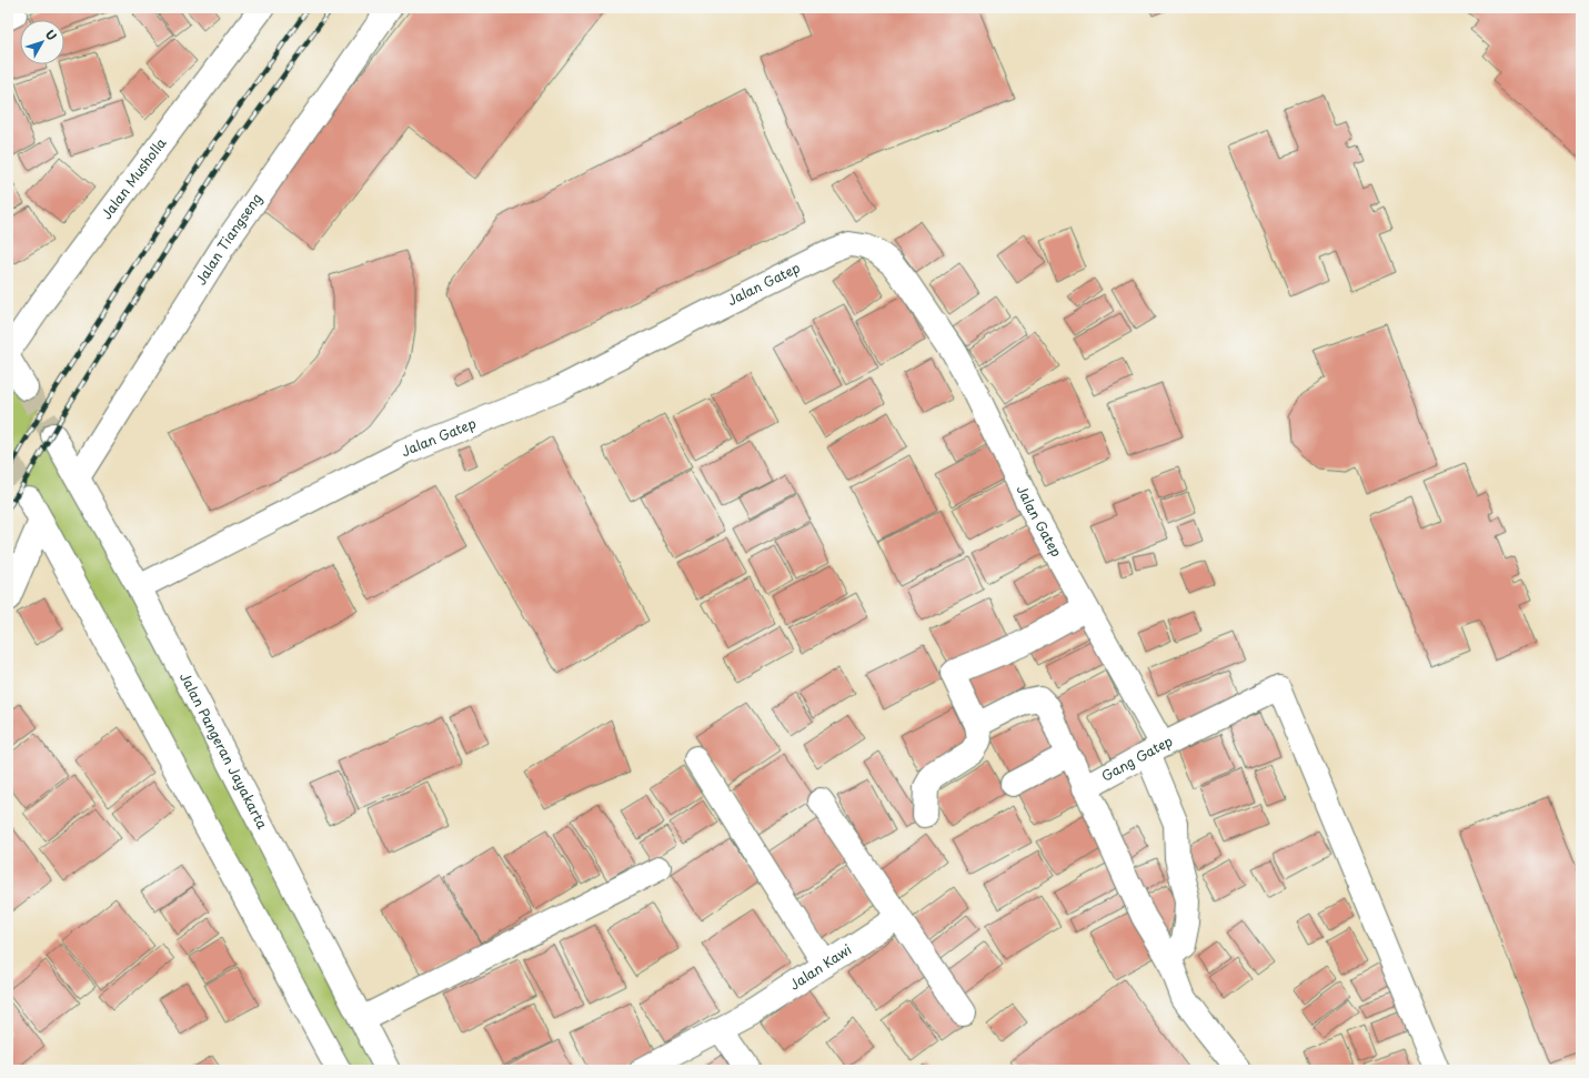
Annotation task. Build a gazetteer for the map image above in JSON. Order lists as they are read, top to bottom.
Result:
{
  "streets": {
    "street": [
      "Jalan Musholla",
      "Jalan Tiangseng",
      "Jalan Gatep",
      "Jalan Pangeran Jayakarta",
      "Gang Gatep",
      "Jalan Kawi"
    ]
  },
  "crossings": [
    ["Jalan Tiangseng", "Jalan Pangeran Jayakarta"],
    ["Jalan Gatep", "Jalan Pangeran Jayakarta"],
    ["Jalan Gatep", "Gang Gatep"]
  ],
  "north": "top right"
}
